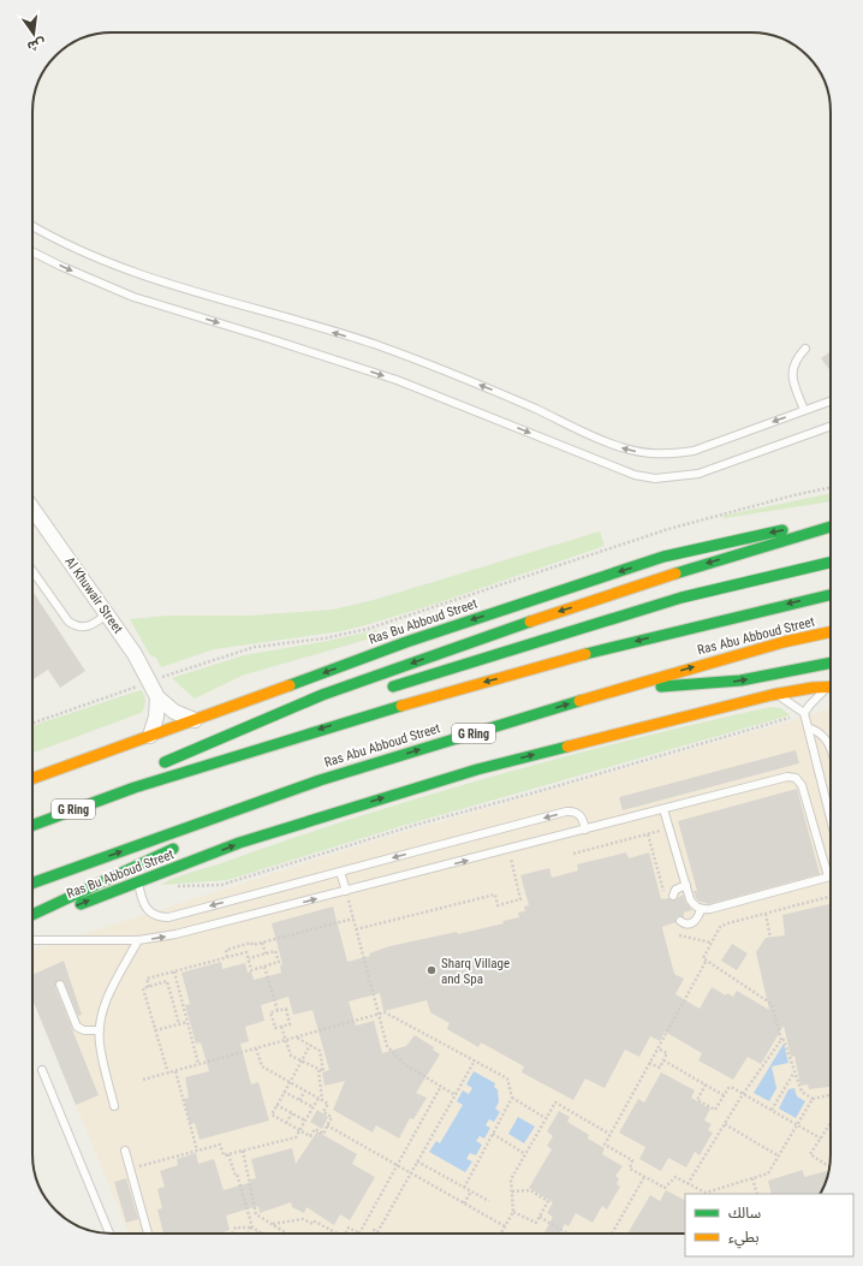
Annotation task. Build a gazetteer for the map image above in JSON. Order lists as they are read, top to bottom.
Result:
{
  "streets": {
    "main road": ["Ras Bu Abboud Street", "Ras Abu Abboud Street", "G Ring"],
    "street": ["Al Khuwair Street"]
  },
  "crossings": [
    ["Al Khuwair Street", "Ras Bu Abboud Street"]
  ],
  "places": ["Sharq Village and Spa"],
  "legend": ["سالك", "بطيء"],
  "north": "bottom"
}
